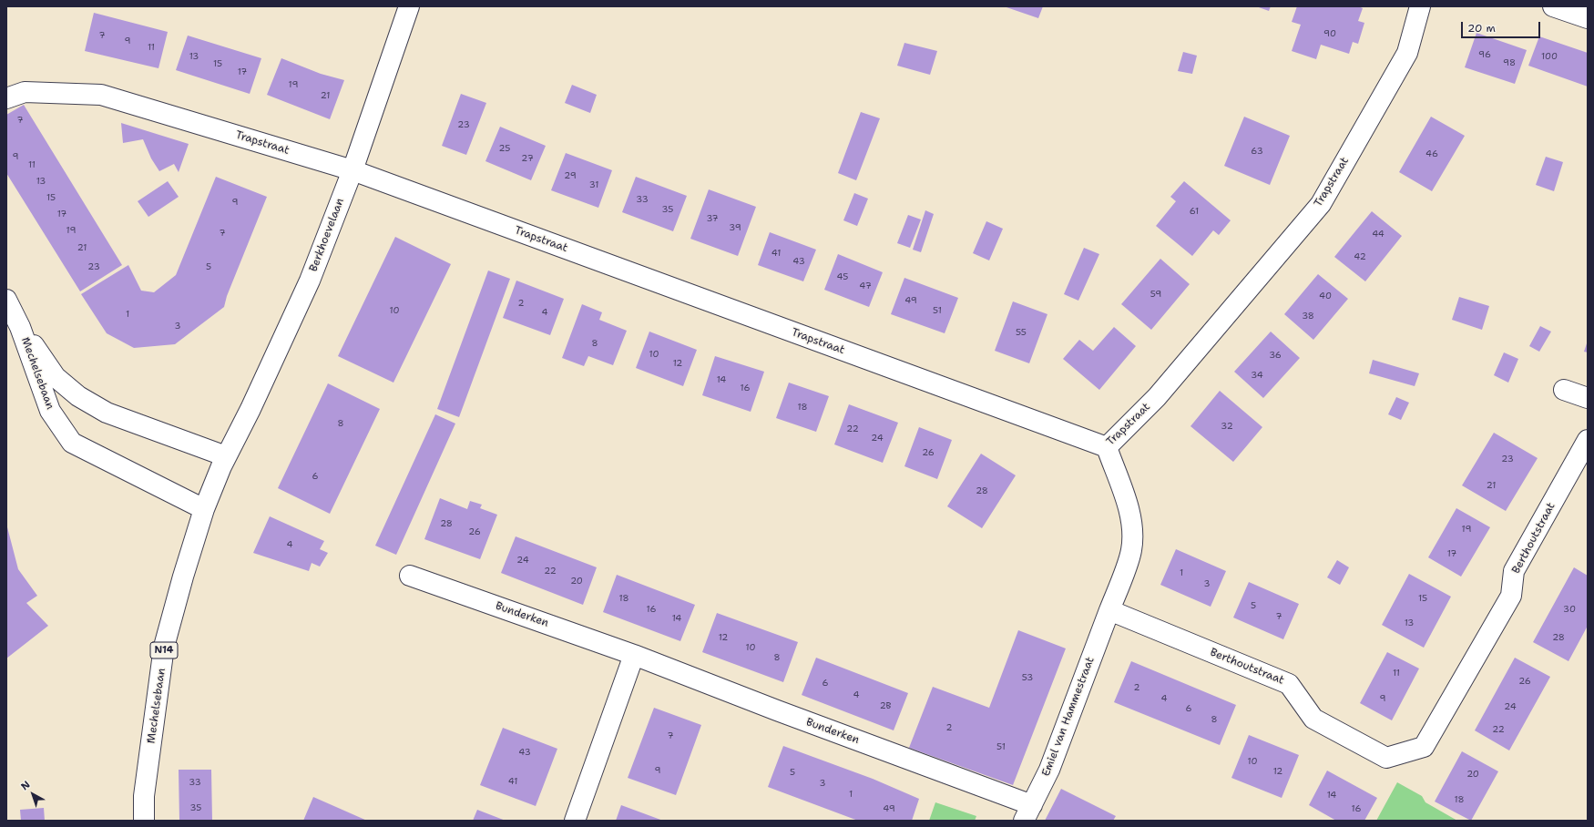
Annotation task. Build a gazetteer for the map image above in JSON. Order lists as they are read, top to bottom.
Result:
{
  "streets": {
    "street": [
      "Trapstraat",
      "Berkhoevelaan",
      "Mechelsebaan",
      "Berthoutstraat",
      "Bunderken",
      "N14",
      "Emiel van Hammestraat"
    ]
  },
  "crossings": [
    ["Trapstraat", "Berkhoevelaan"],
    ["Berkhoevelaan", "Mechelsebaan"],
    ["Berthoutstraat", "Emiel van Hammestraat"],
    ["Bunderken", "Emiel van Hammestraat"]
  ],
  "house_numbers": [
    "90",
    "7",
    "9",
    "11",
    "96",
    "13",
    "100",
    "98",
    "15",
    "17",
    "19",
    "21",
    "7",
    "23",
    "25",
    "63",
    "46",
    "9",
    "27",
    "11",
    "29",
    "13",
    "31",
    "15",
    "33",
    "9",
    "35",
    "61",
    "17",
    "37",
    "39",
    "19",
    "7",
    "44",
    "21",
    "41",
    "42",
    "43",
    "23",
    "5",
    "45",
    "47",
    "59",
    "40",
    "49",
    "2",
    "10",
    "51",
    "4",
    "1",
    "38",
    "3",
    "55",
    "8",
    "10",
    "36",
    "12",
    "34",
    "14",
    "16",
    "18",
    "8",
    "32",
    "22",
    "24",
    "26",
    "23",
    "6",
    "21",
    "28",
    "28",
    "19",
    "26",
    "4",
    "17",
    "24",
    "22",
    "1",
    "20",
    "3",
    "18",
    "15",
    "5",
    "16",
    "30",
    "7",
    "14",
    "13",
    "12",
    "28",
    "10",
    "8",
    "11",
    "53",
    "26",
    "6",
    "2",
    "4",
    "4",
    "9",
    "2B",
    "24",
    "6",
    "8",
    "2",
    "22",
    "7",
    "51",
    "43",
    "10",
    "9",
    "12",
    "5",
    "20",
    "41",
    "33",
    "3",
    "1",
    "14",
    "18",
    "35",
    "49",
    "16"
  ],
  "scale_bar": "20 m",
  "north": "top left"
}
